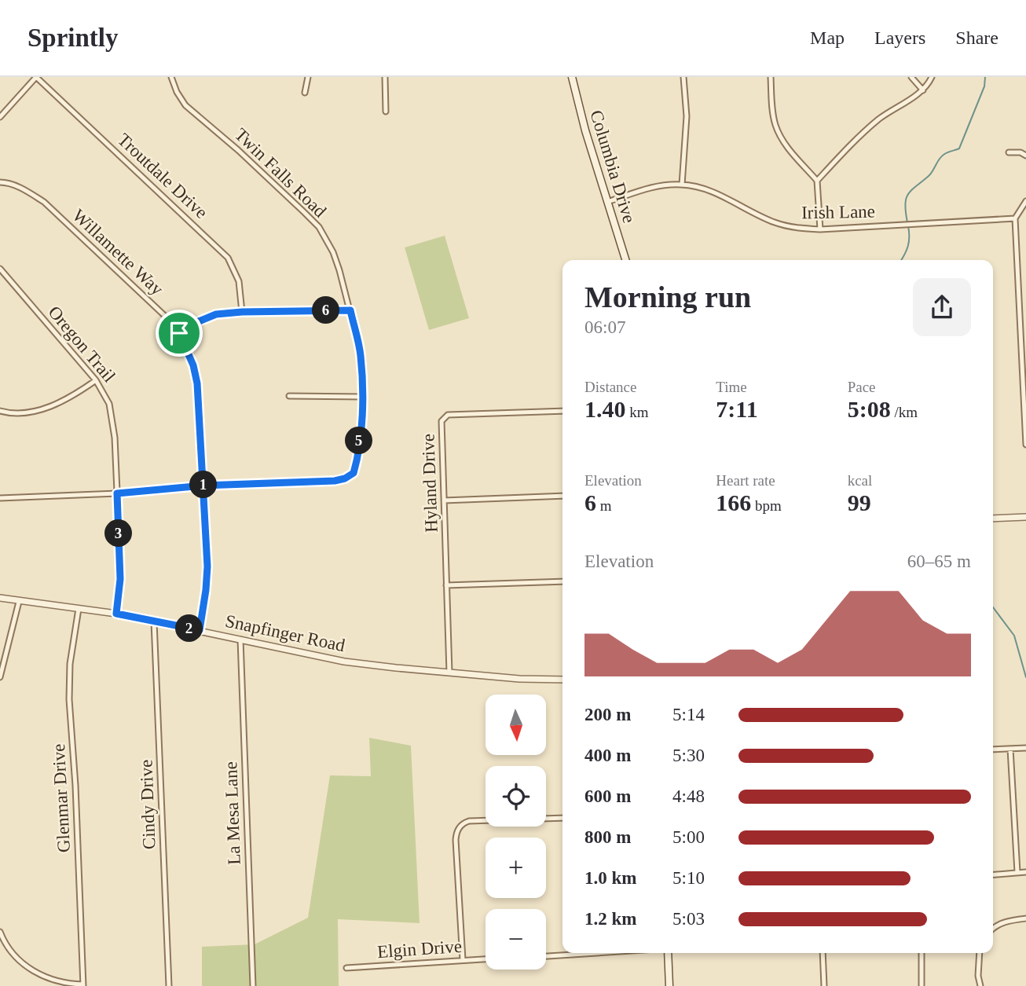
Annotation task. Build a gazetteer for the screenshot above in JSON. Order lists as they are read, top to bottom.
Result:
{
  "streets": {
    "main road": ["Columbia Drive"],
    "street": [
      "Twin Falls Road",
      "Troutdale Drive",
      "Irish Lane",
      "Willamette Way",
      "Oregon Trail",
      "Hyland Drive",
      "Snapfinger Road",
      "Glenmar Drive",
      "Cindy Drive",
      "La Mesa Lane",
      "Elgin Drive"
    ]
  },
  "crossings": [
    ["Columbia Drive", "Irish Lane"],
    ["Twin Falls Road", "Willamette Way"],
    ["Twin Falls Road", "Oregon Trail"],
    ["Willamette Way", "Snapfinger Road"],
    ["Oregon Trail", "Snapfinger Road"],
    ["Hyland Drive", "Snapfinger Road"],
    ["Snapfinger Road", "Glenmar Drive"],
    ["Snapfinger Road", "Cindy Drive"],
    ["Snapfinger Road", "La Mesa Lane"]
  ],
  "north": "bottom",
  "page": {
    "header": "Sprintly",
    "nav": ["Map", "Layers", "Share"],
    "heading": ["Morning run", "06:07"],
    "pins": [
      "6",
      "5",
      "1",
      "3",
      "2"
    ],
    "stats": [
      ["Distance", "1.40 km"],
      ["Time", "7:11"],
      ["Pace", "5:08 /km"],
      ["Elevation", "6 m"],
      ["Heart rate", "166 bpm"],
      ["kcal", "99"]
    ],
    "chart": ["Elevation", "60–65 m"],
    "map_buttons": ["+", "−"],
    "list": [
      {
        "name": "200 m",
        "note": "5:14"
      },
      {
        "name": "400 m",
        "note": "5:30"
      },
      {
        "name": "600 m",
        "note": "4:48"
      },
      {
        "name": "800 m",
        "note": "5:00"
      },
      {
        "name": "1.0 km",
        "note": "5:10"
      },
      {
        "name": "1.2 km",
        "note": "5:03"
      }
    ]
  }
}
